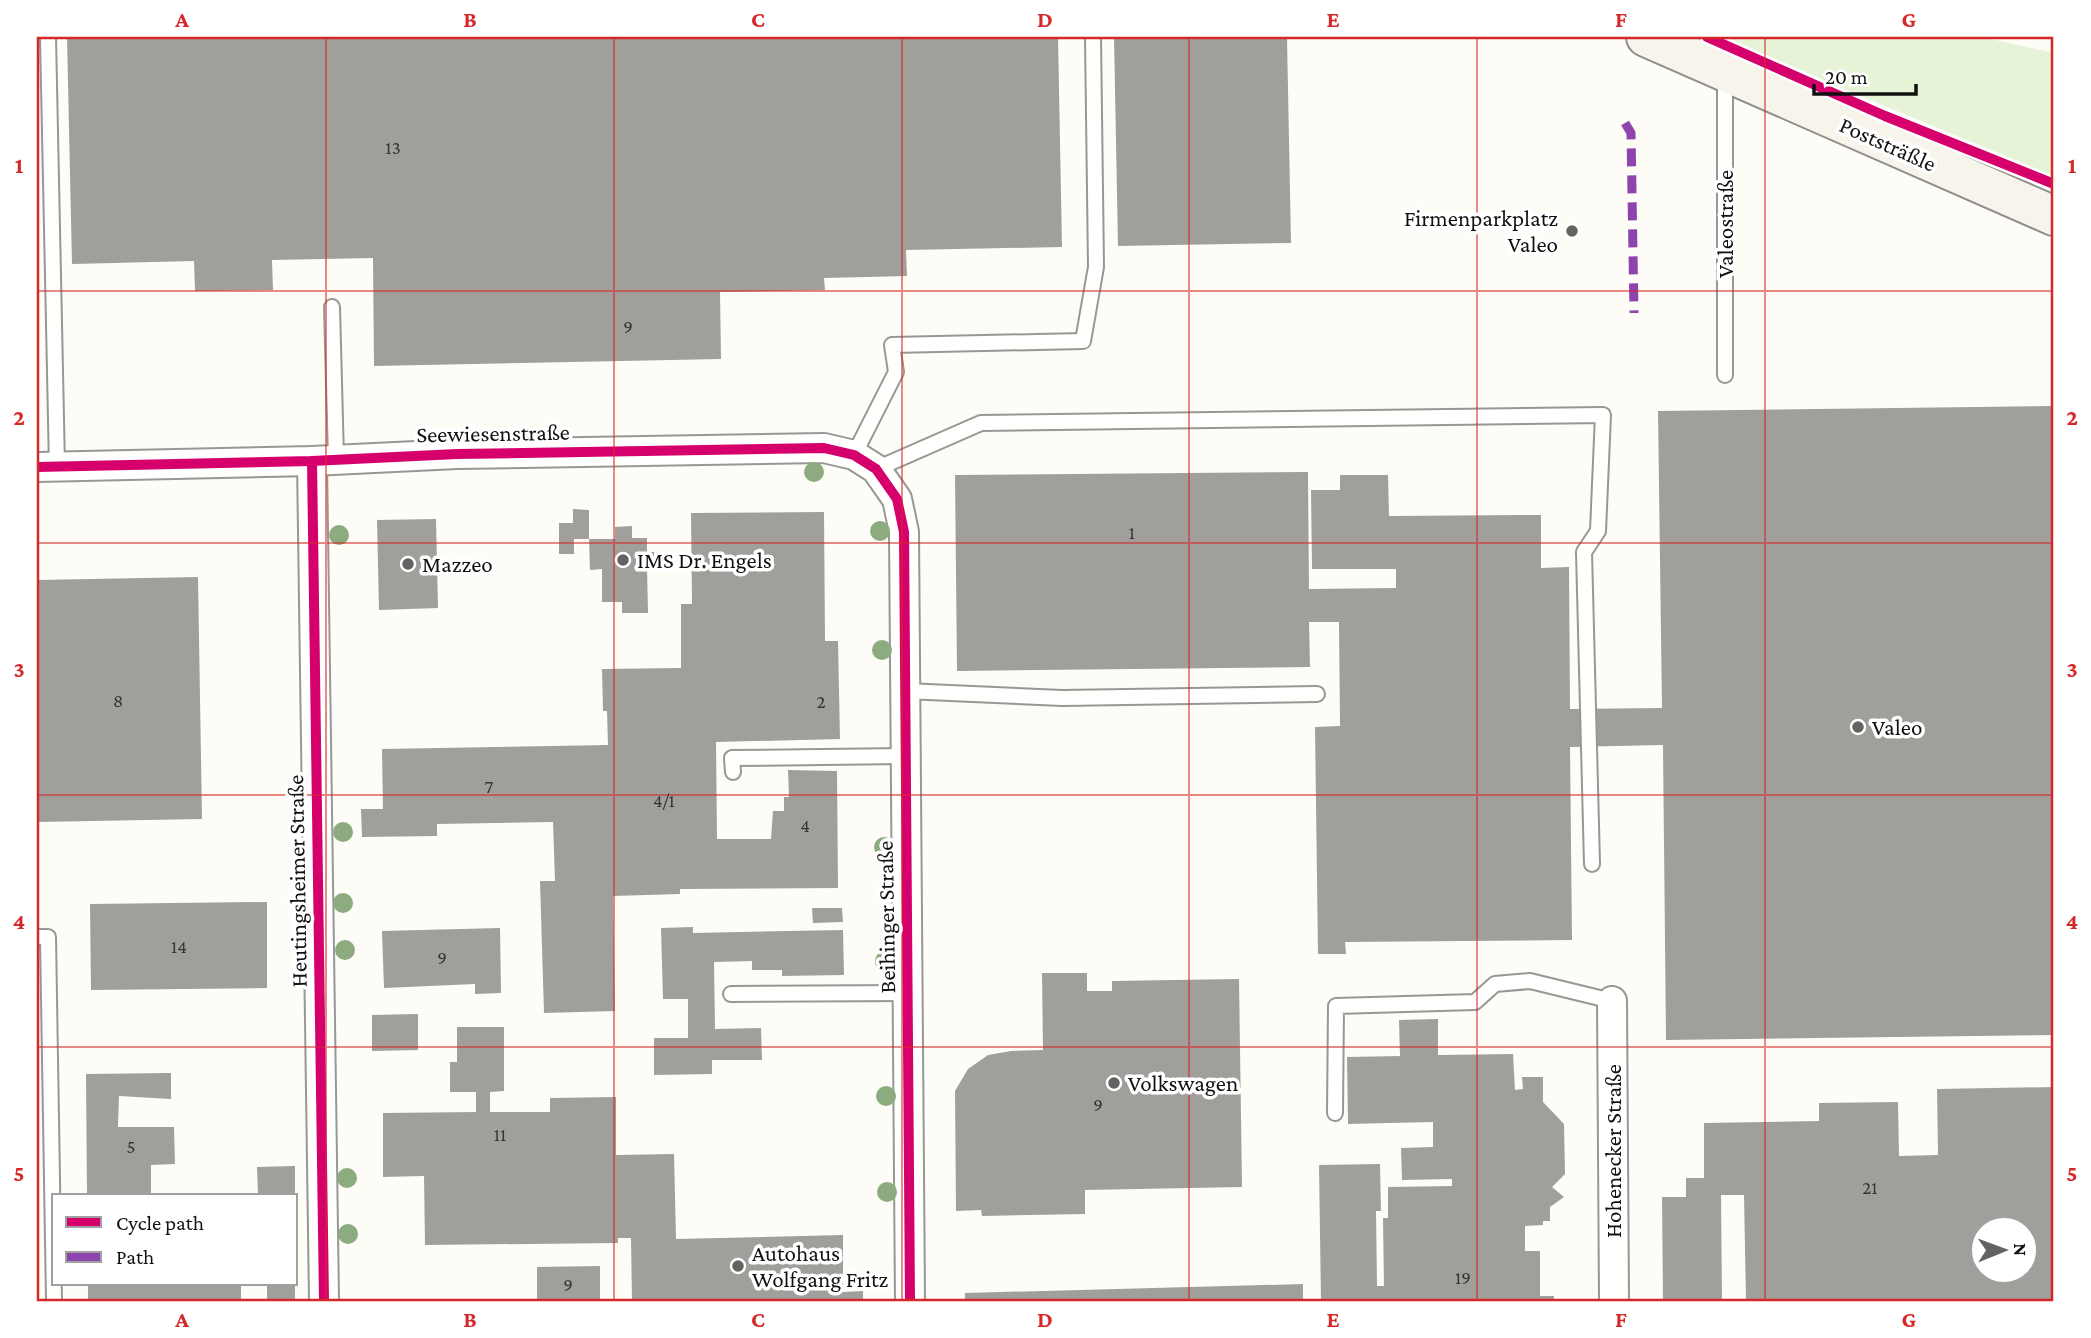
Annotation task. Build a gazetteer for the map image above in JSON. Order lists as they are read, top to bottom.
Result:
{
  "streets": {
    "main road": ["Poststräßle"],
    "street": [
      "Seewiesenstraße",
      "Heutingsheimer Straße",
      "Beihinger Straße",
      "Hohenecker Straße"
    ],
    "lane": ["Valeostraße"]
  },
  "crossings": [
    ["Poststräßle", "Valeostraße"],
    ["Seewiesenstraße", "Heutingsheimer Straße"],
    ["Seewiesenstraße", "Beihinger Straße"]
  ],
  "places": [
    "Firmenparkplatz Valeo",
    "IMS Dr. Engels",
    "Mazzeo",
    "Valeo",
    "Volkswagen",
    "Autohaus Wolfgang Fritz"
  ],
  "house_numbers": [
    "13",
    "9",
    "1",
    "8",
    "2",
    "7",
    "4/1",
    "4",
    "14",
    "9",
    "9",
    "11",
    "5",
    "21",
    "19",
    "9"
  ],
  "legend": ["Cycle path", "Path"],
  "scale_bar": "20 m",
  "north": "right",
  "grid": {
    "columns": [
      "A",
      "B",
      "C",
      "D",
      "E",
      "F",
      "G"
    ],
    "rows": [
      "1",
      "2",
      "3",
      "4",
      "5"
    ]
  }
}
